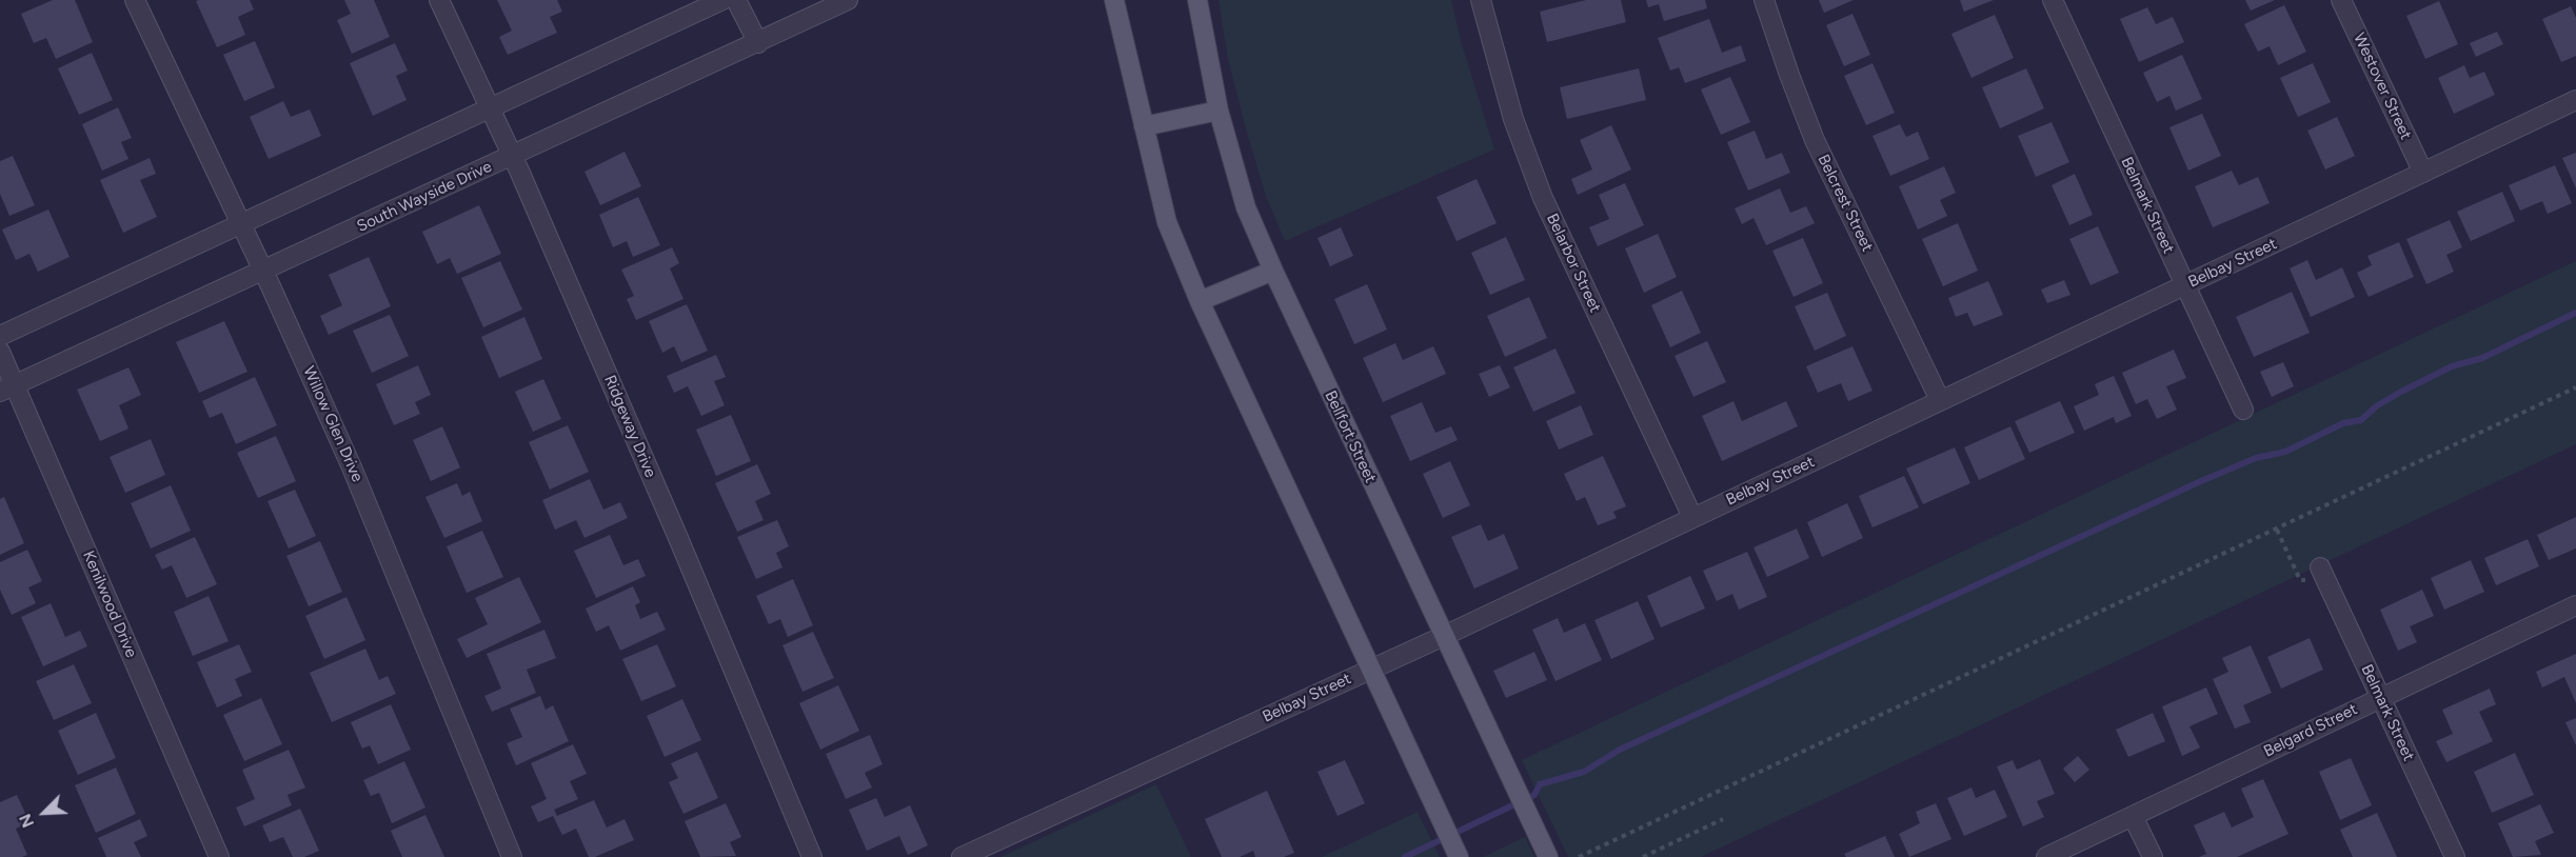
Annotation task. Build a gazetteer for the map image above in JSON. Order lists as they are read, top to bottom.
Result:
{
  "streets": {
    "main road": ["Bellfort Street"],
    "street": [
      "Westover Street",
      "South Wayside Drive",
      "Belcrest Street",
      "Belmark Street",
      "Belarbor Street",
      "Belbay Street",
      "Willow Glen Drive",
      "Ridgeway Drive",
      "Kenilwood Drive",
      "Belgard Street"
    ]
  },
  "crossings": [
    ["Westover Street", "Belbay Street"],
    ["South Wayside Drive", "Willow Glen Drive"],
    ["South Wayside Drive", "Ridgeway Drive"],
    ["South Wayside Drive", "Kenilwood Drive"],
    ["Belcrest Street", "Belbay Street"],
    ["Belmark Street", "Belbay Street"],
    ["Belmark Street", "Belgard Street"],
    ["Belarbor Street", "Belbay Street"],
    ["Belbay Street", "Bellfort Street"]
  ],
  "north": "bottom left"
}
